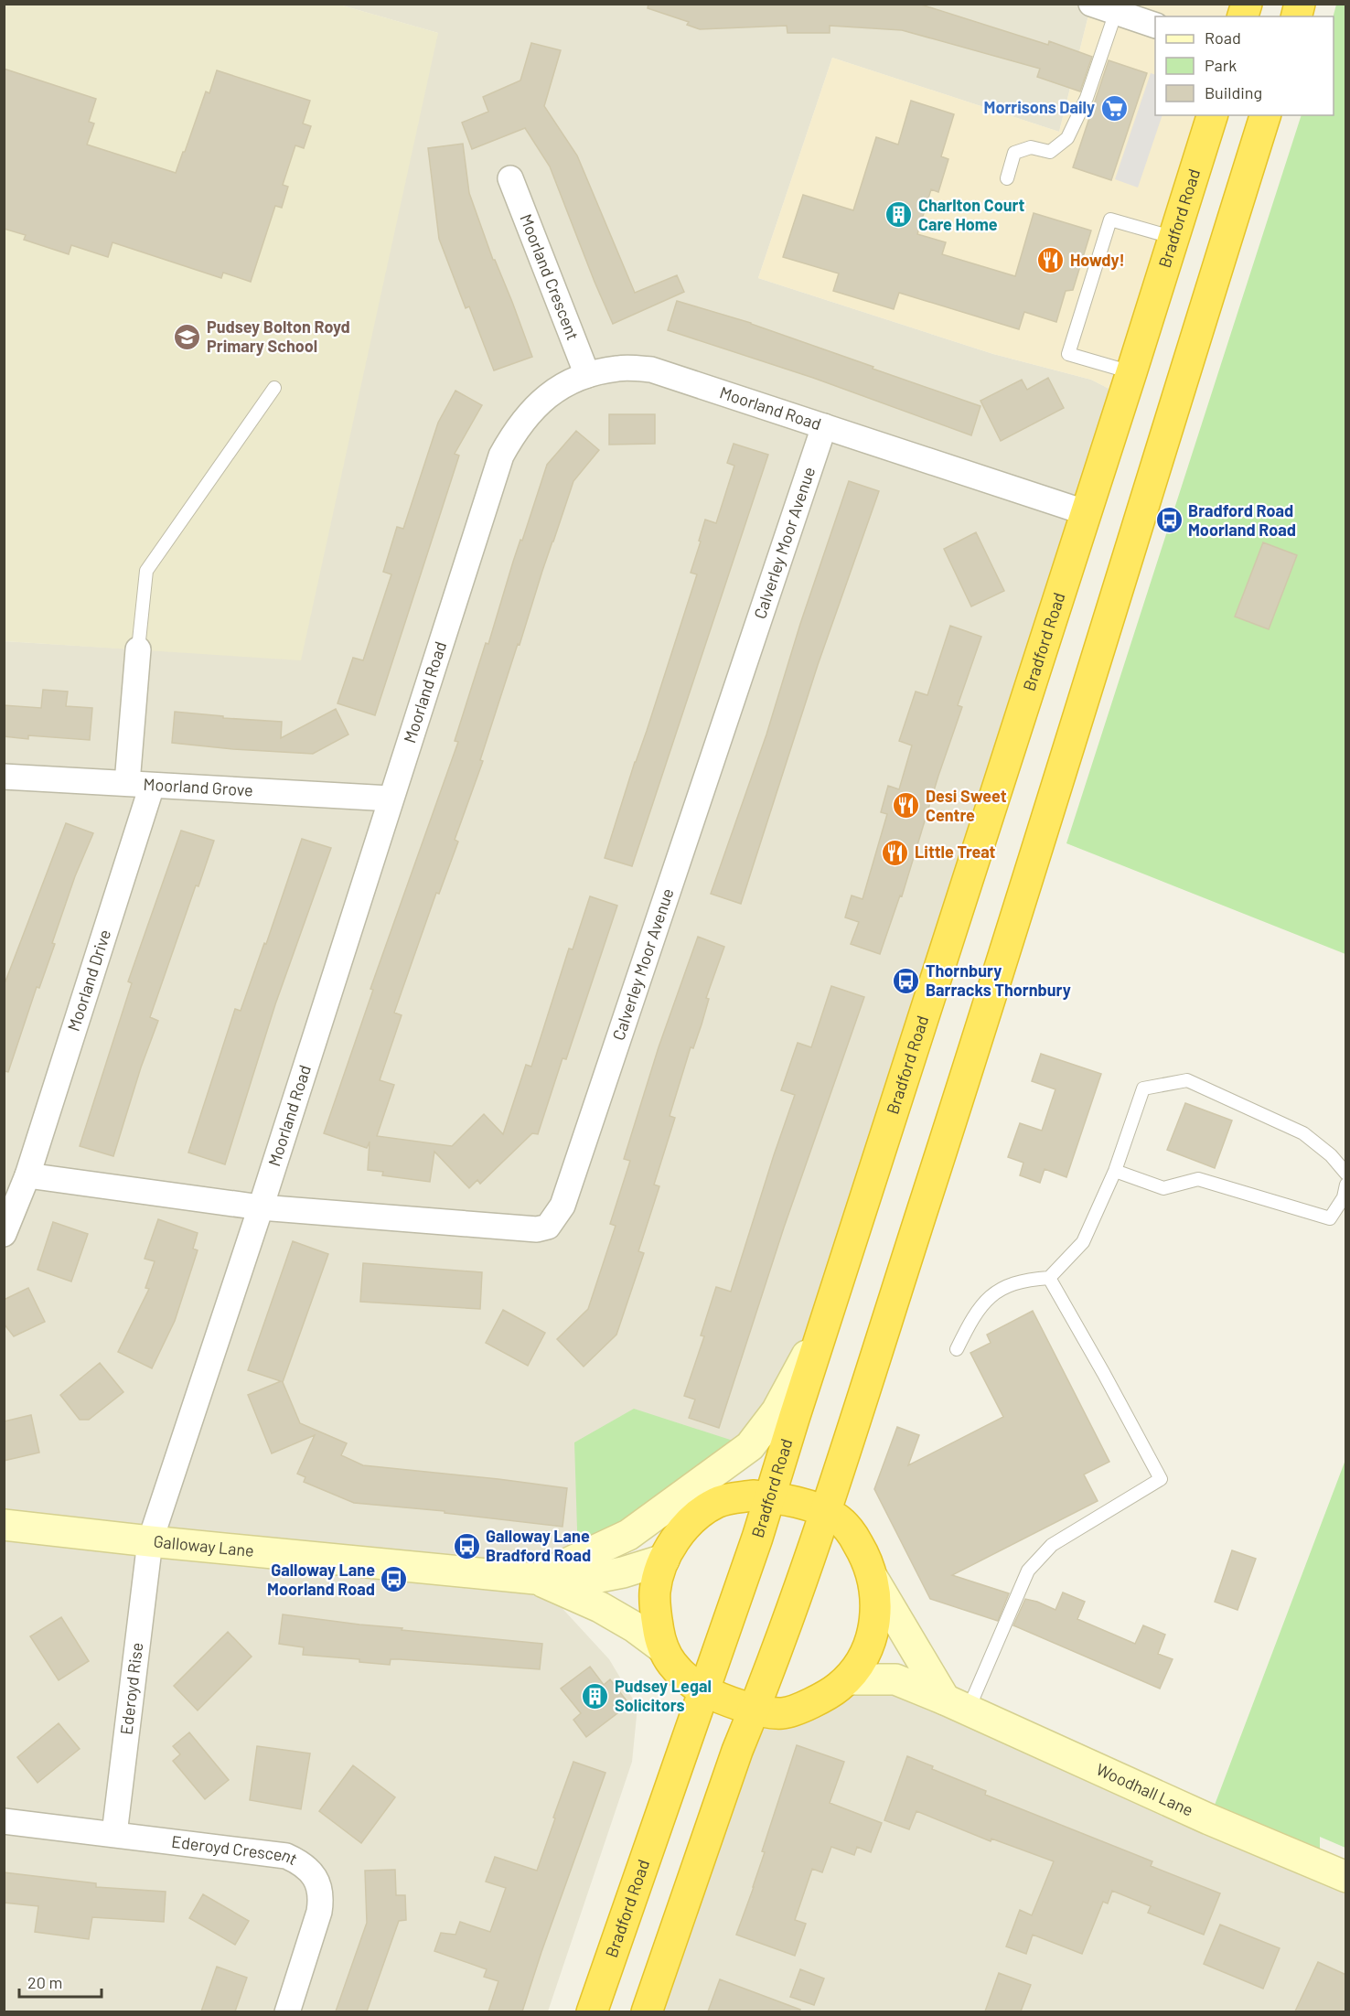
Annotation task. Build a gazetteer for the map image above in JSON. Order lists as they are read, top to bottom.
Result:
{
  "streets": {
    "highway": ["Bradford Road"],
    "main road": ["Galloway Lane", "Woodhall Lane"],
    "street": [
      "Moorland Crescent",
      "Moorland Road",
      "Calverley Moor Avenue",
      "Moorland Grove",
      "Moorland Drive",
      "Ederoyd Rise",
      "Ederoyd Crescent"
    ]
  },
  "crossings": [
    ["Bradford Road", "Moorland Road"],
    ["Moorland Crescent", "Moorland Road"],
    ["Moorland Road", "Calverley Moor Avenue"],
    ["Moorland Road", "Moorland Grove"],
    ["Moorland Road", "Galloway Lane"],
    ["Moorland Road", "Ederoyd Rise"],
    ["Moorland Grove", "Moorland Drive"],
    ["Galloway Lane", "Ederoyd Rise"],
    ["Ederoyd Rise", "Ederoyd Crescent"]
  ],
  "places": {
    "supermarket": ["Morrisons Daily"],
    "building": ["Charlton Court Care Home", "Pudsey Legal Solicitors"],
    "restaurant": ["Howdy!", "Desi Sweet Centre", "Little Treat"],
    "school or university": ["Pudsey Bolton Royd Primary School"],
    "bus stop": [
      "Bradford Road Moorland Road",
      "Thornbury Barracks Thornbury",
      "Galloway Lane Bradford Road",
      "Galloway Lane Moorland Road"
    ]
  },
  "legend": ["Road", "Park", "Building"],
  "scale_bar": "20 m"
}
